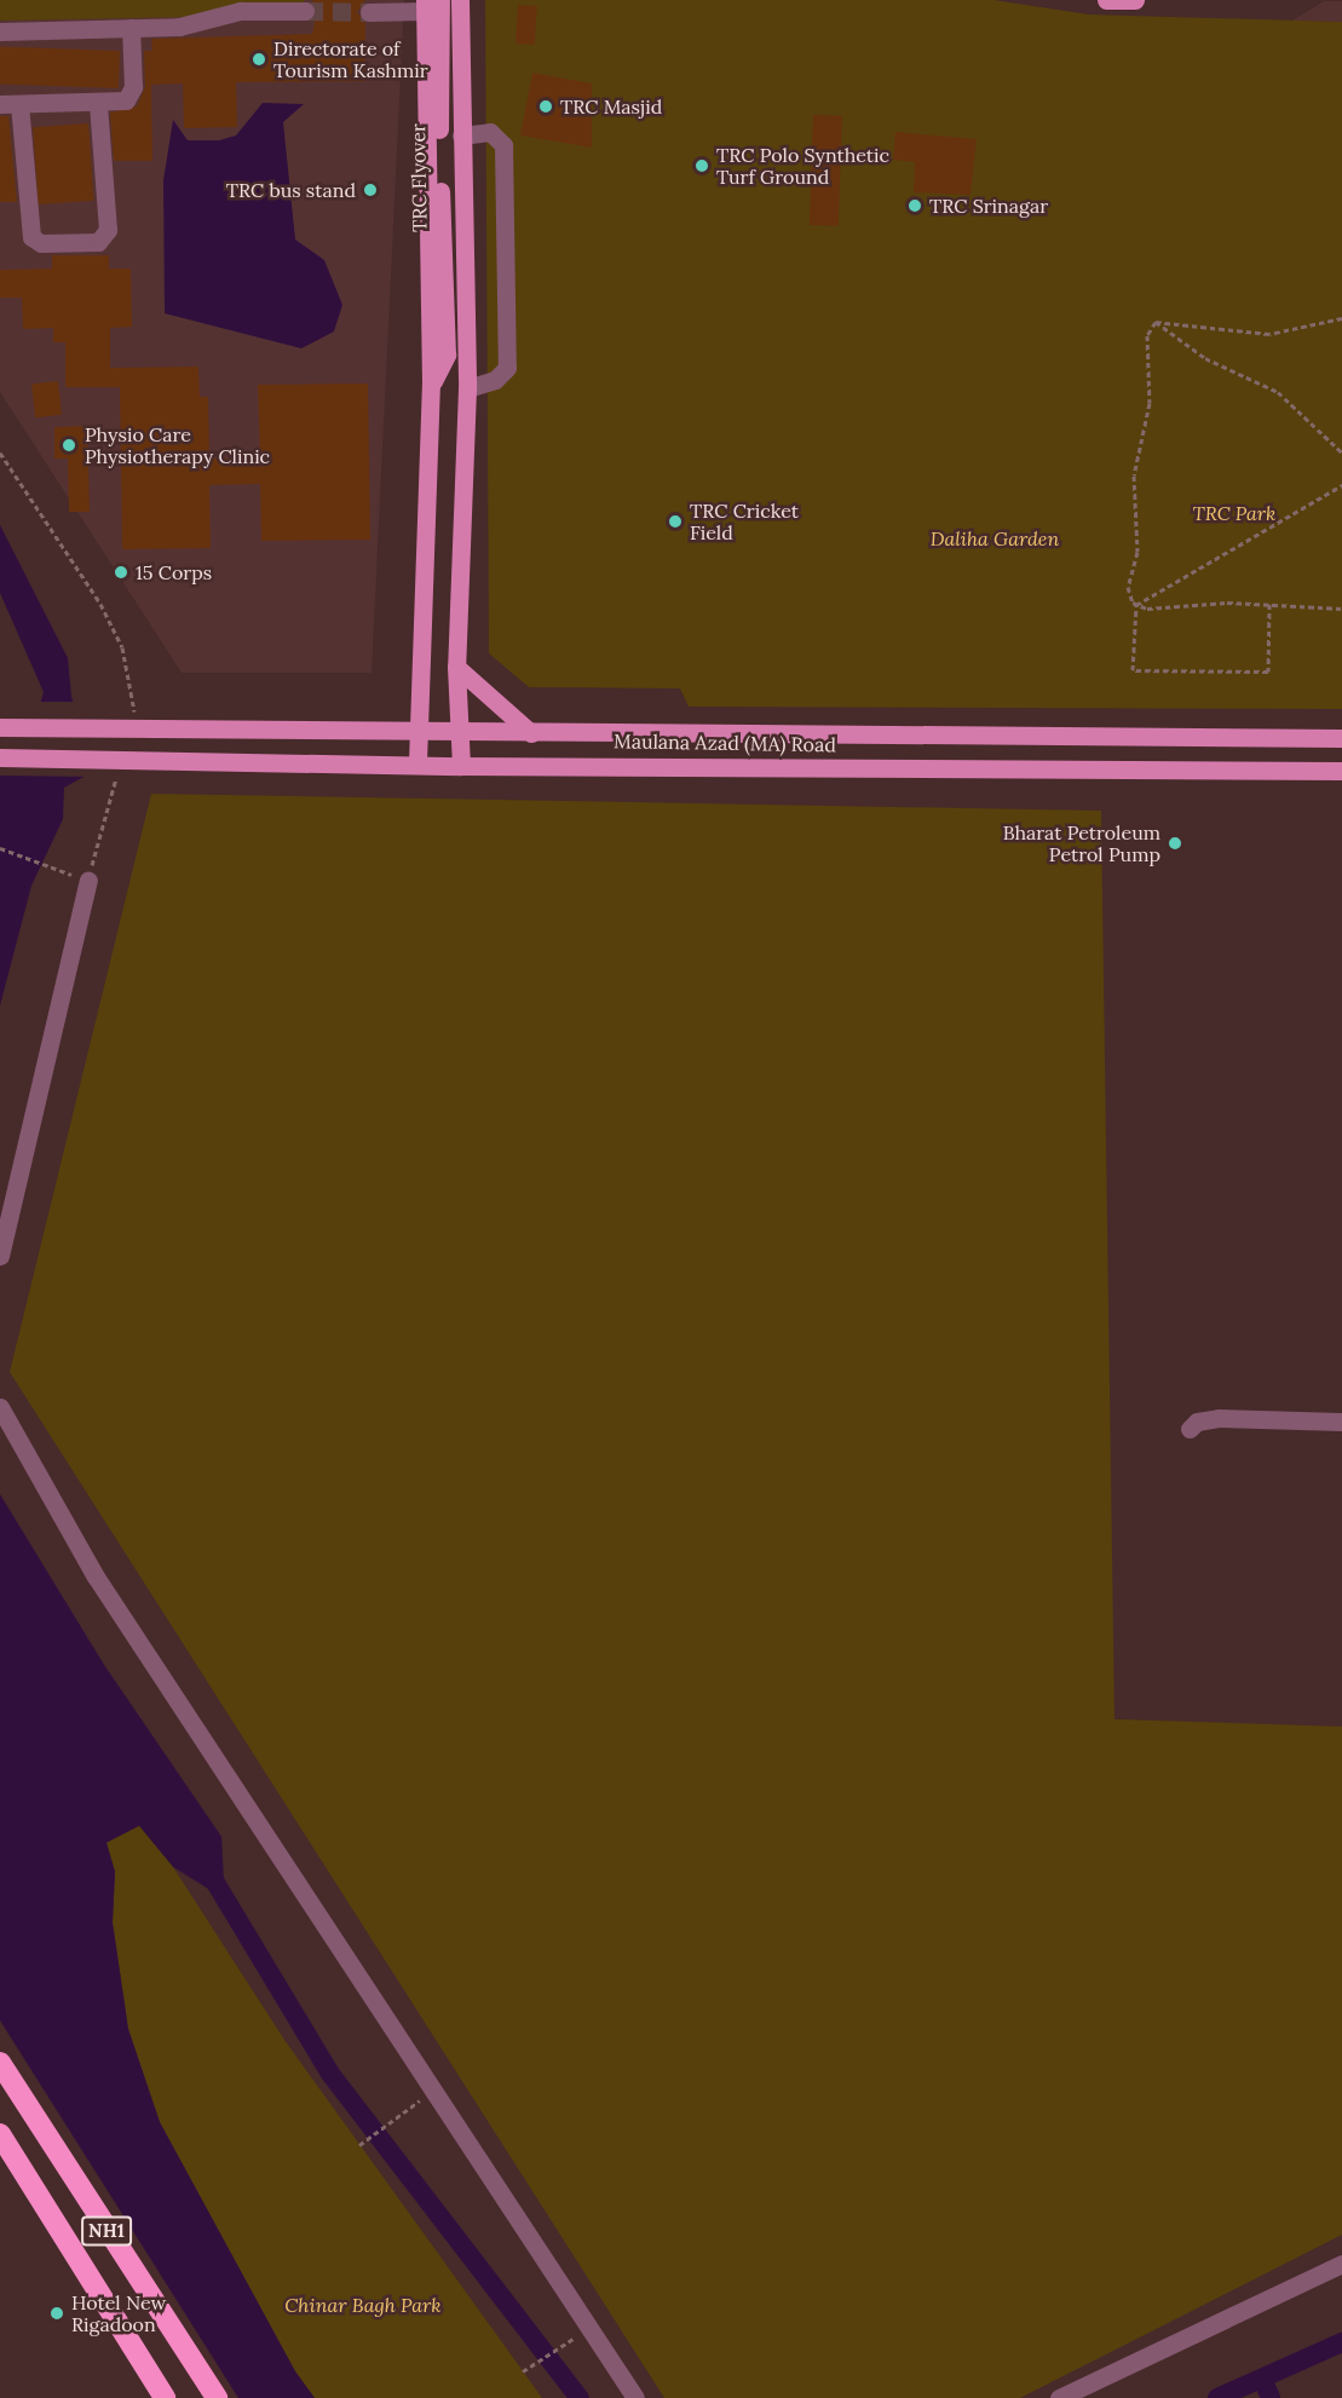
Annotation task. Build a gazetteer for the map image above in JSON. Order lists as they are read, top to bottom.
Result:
{
  "streets": {
    "highway": ["NH1"],
    "main road": ["TRC Flyover", "Maulana Azad (MA) Road"]
  },
  "parks": ["TRC Park", "Daliha Garden", "Chinar Bagh Park"],
  "places": [
    "Directorate of Tourism Kashmir",
    "TRC Masjid",
    "TRC Polo Synthetic Turf Ground",
    "TRC bus stand",
    "TRC Srinagar",
    "Physio Care Physiotherapy Clinic",
    "TRC Cricket Field",
    "15 Corps",
    "Bharat Petroleum Petrol Pump",
    "Hotel New Rigadoon"
  ]
}
